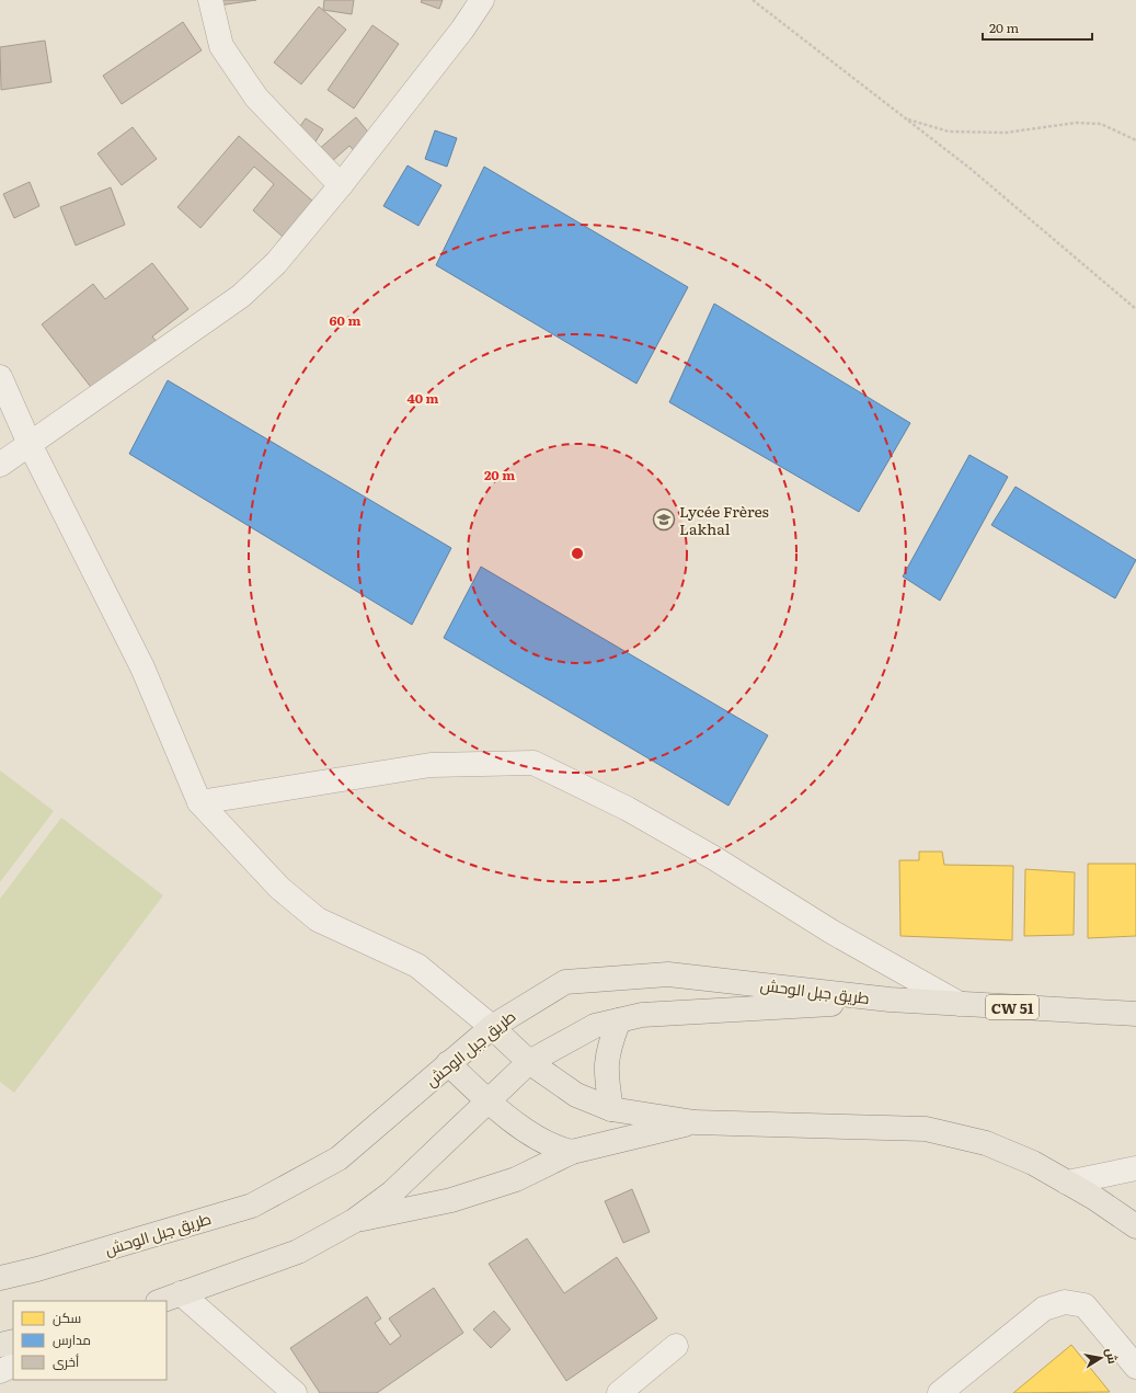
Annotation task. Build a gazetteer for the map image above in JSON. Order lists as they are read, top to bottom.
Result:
{
  "streets": {
    "main road": ["طريق جبل الوحش", "CW 51"]
  },
  "places": {
    "school or university": ["Lycée Frères Lakhal"]
  },
  "legend": ["سكن", "مدارس", "أخرى"],
  "scale_bar": "20 m",
  "north": "right",
  "rings": ["60 m", "40 m", "20 m"]
}
